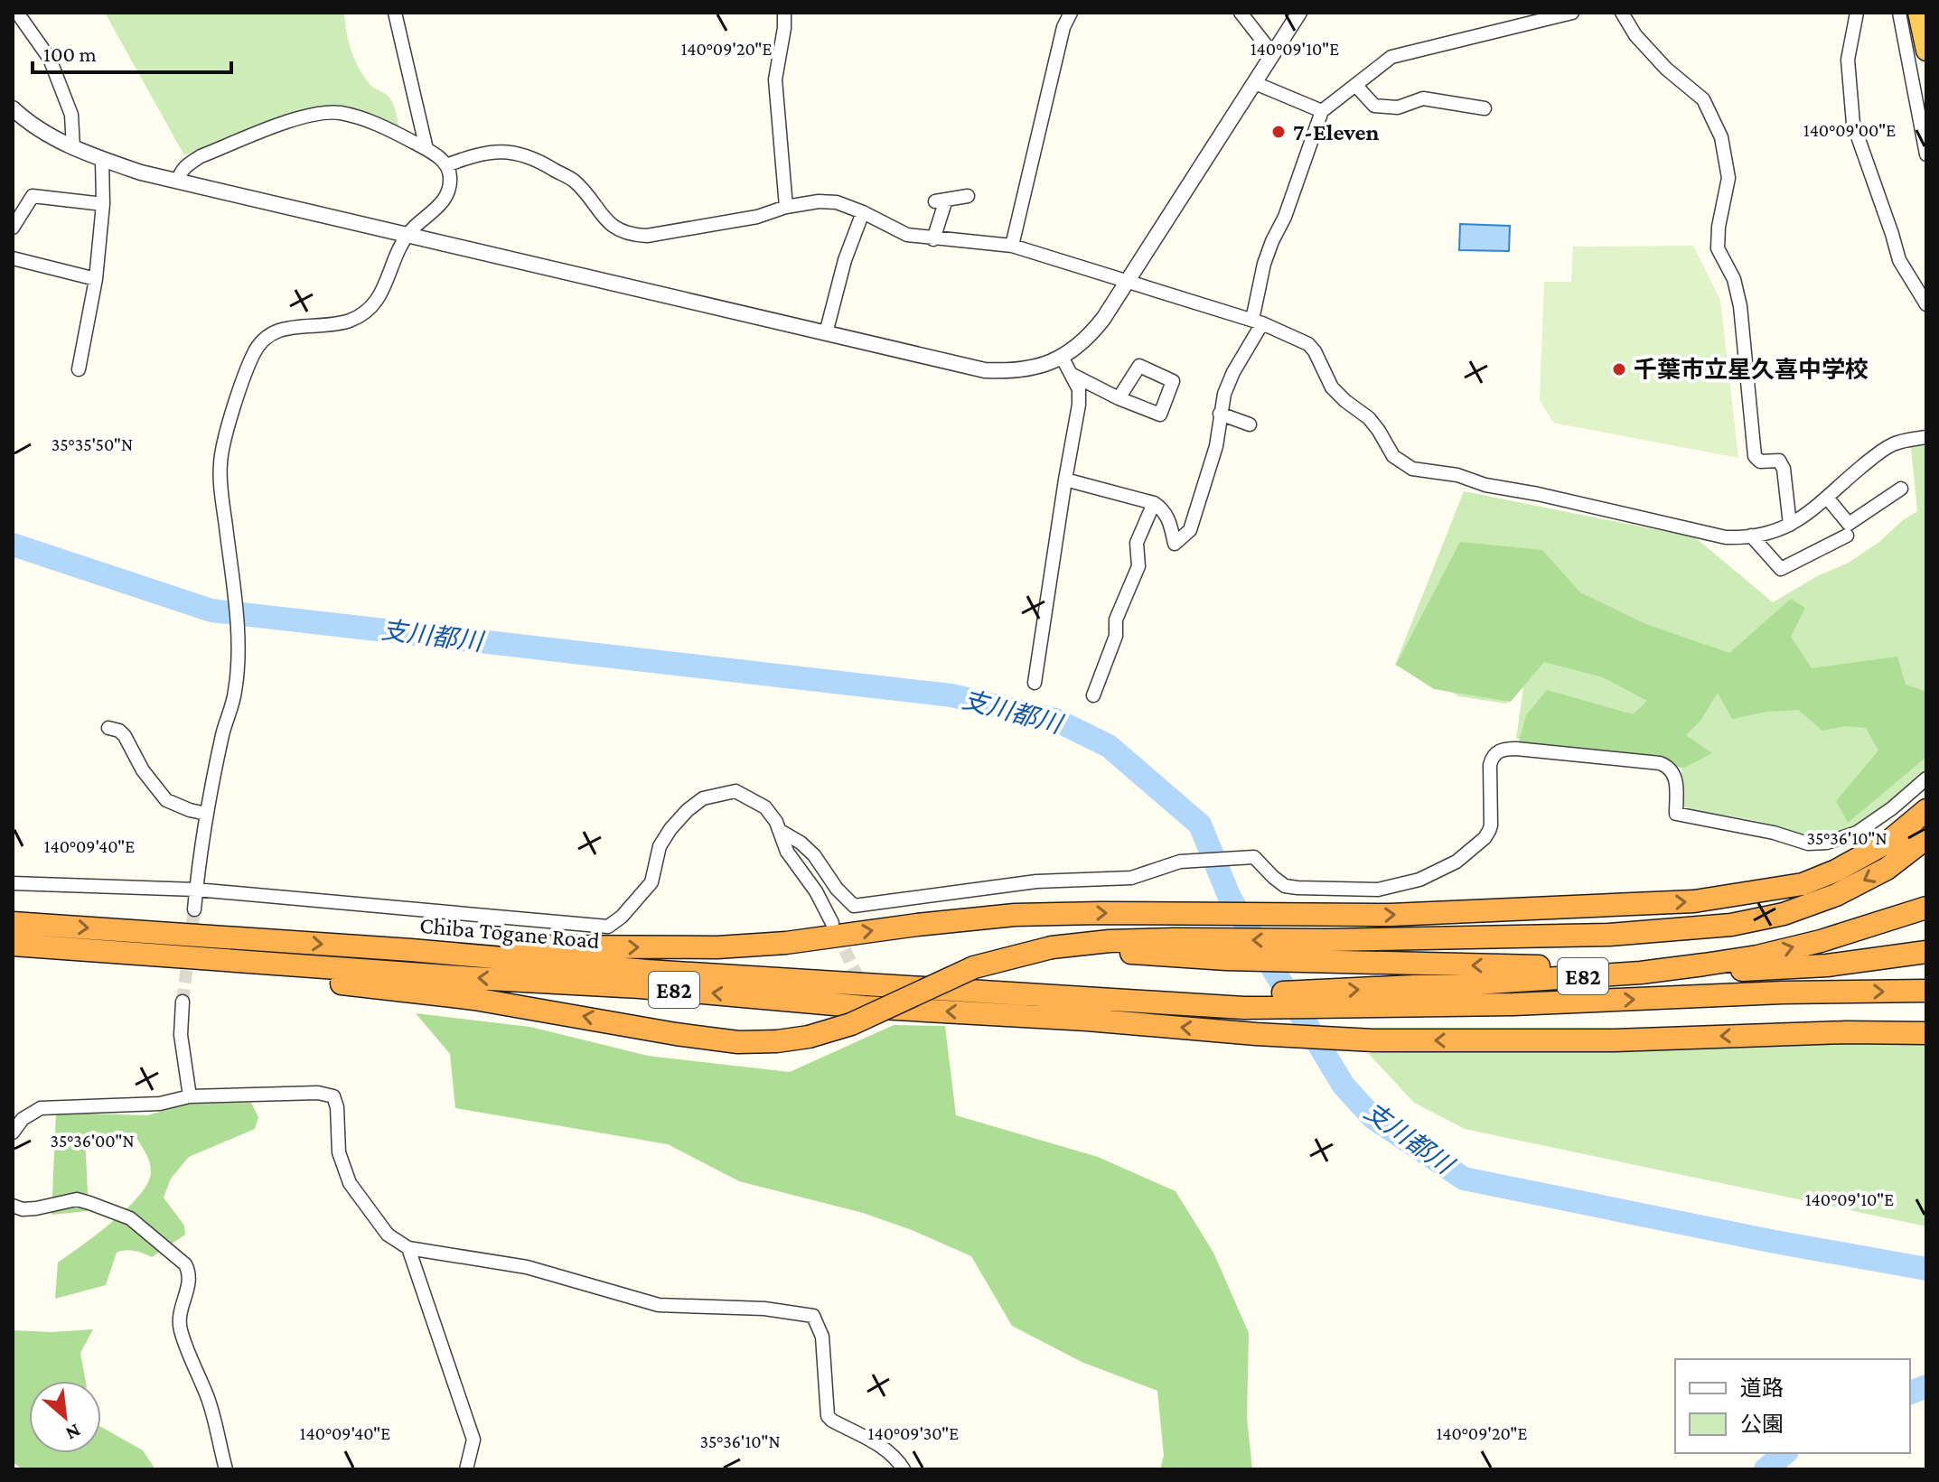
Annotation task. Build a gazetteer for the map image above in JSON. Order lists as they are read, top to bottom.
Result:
{
  "streets": {
    "highway": ["Chiba Tōgane Road", "E82"]
  },
  "crossings": [
    ["Chiba Tōgane Road", "E82"]
  ],
  "water": ["支川都川"],
  "places": ["7-Eleven", "千葉市立星久喜中学校"],
  "legend": ["道路", "公園"],
  "scale_bar": "100 m",
  "north": "bottom right",
  "coordinates": [
    "140°09'20\"E",
    "140°09'10\"E",
    "140°09'00\"E",
    "35°35'50\"N",
    "35°36'10\"N",
    "140°09'40\"E",
    "35°36'00\"N",
    "140°09'30\"E"
  ]
}
